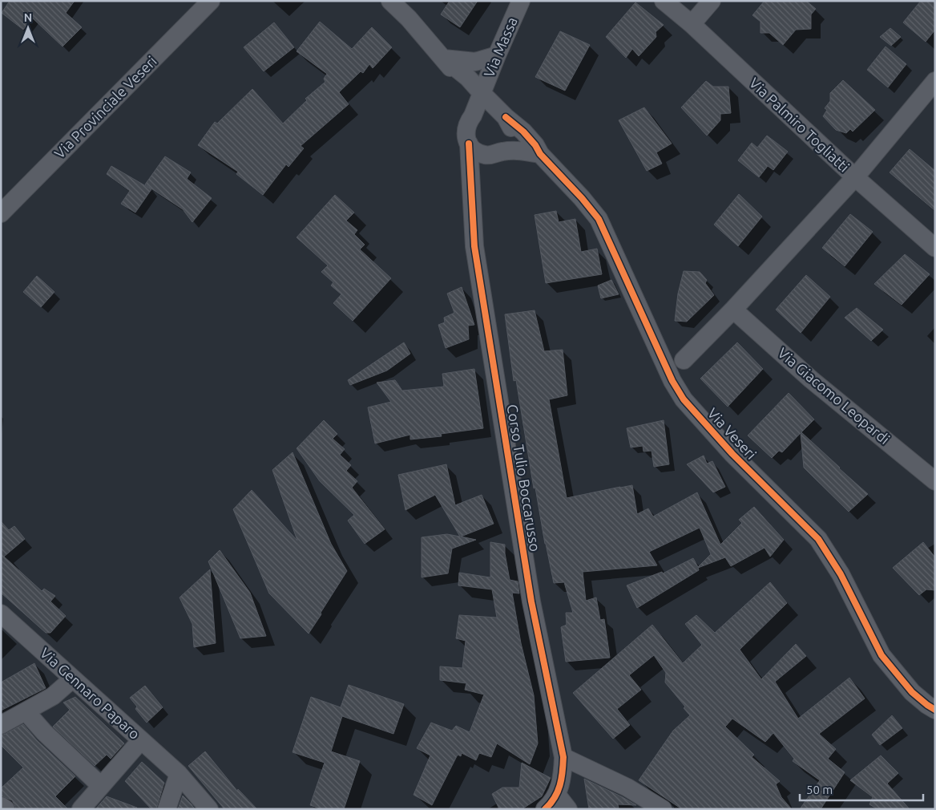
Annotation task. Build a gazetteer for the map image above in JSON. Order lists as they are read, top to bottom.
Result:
{
  "streets": {
    "street": [
      "Via Massa",
      "Via Provinciale Veseri",
      "Via Palmiro Togliatti",
      "Via Giacomo Leopardi",
      "Via Veseri",
      "Corso Tulio Boccarusso",
      "Via Gennaro Paparo"
    ]
  },
  "crossings": [
    ["Via Massa", "Via Veseri"],
    ["Via Massa", "Corso Tulio Boccarusso"],
    ["Via Veseri", "Corso Tulio Boccarusso"]
  ],
  "scale_bar": "50 m",
  "north": "top"
}
